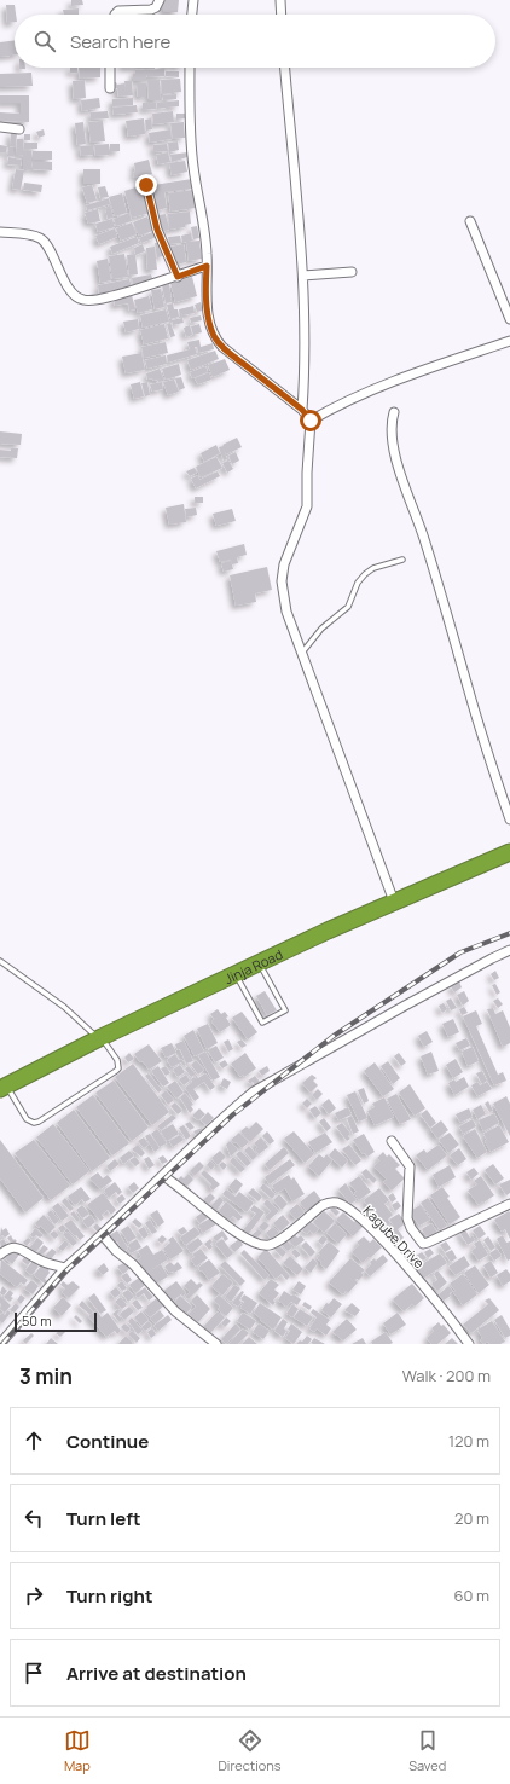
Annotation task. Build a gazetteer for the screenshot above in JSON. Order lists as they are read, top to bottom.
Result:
{
  "streets": {
    "highway": ["Jinja Road"],
    "street": ["Kagube Drive"]
  },
  "scale_bar": "50 m",
  "page": {
    "search": "Search here",
    "scale": "50 m",
    "heading": ["3 min", "Walk · 200 m"],
    "list": [
      ["Continue", "120 m"],
      ["Turn left", "20 m"],
      ["Turn right", "60 m"],
      "Arrive at destination"
    ],
    "nav": ["Map", "Directions", "Saved"]
  }
}
